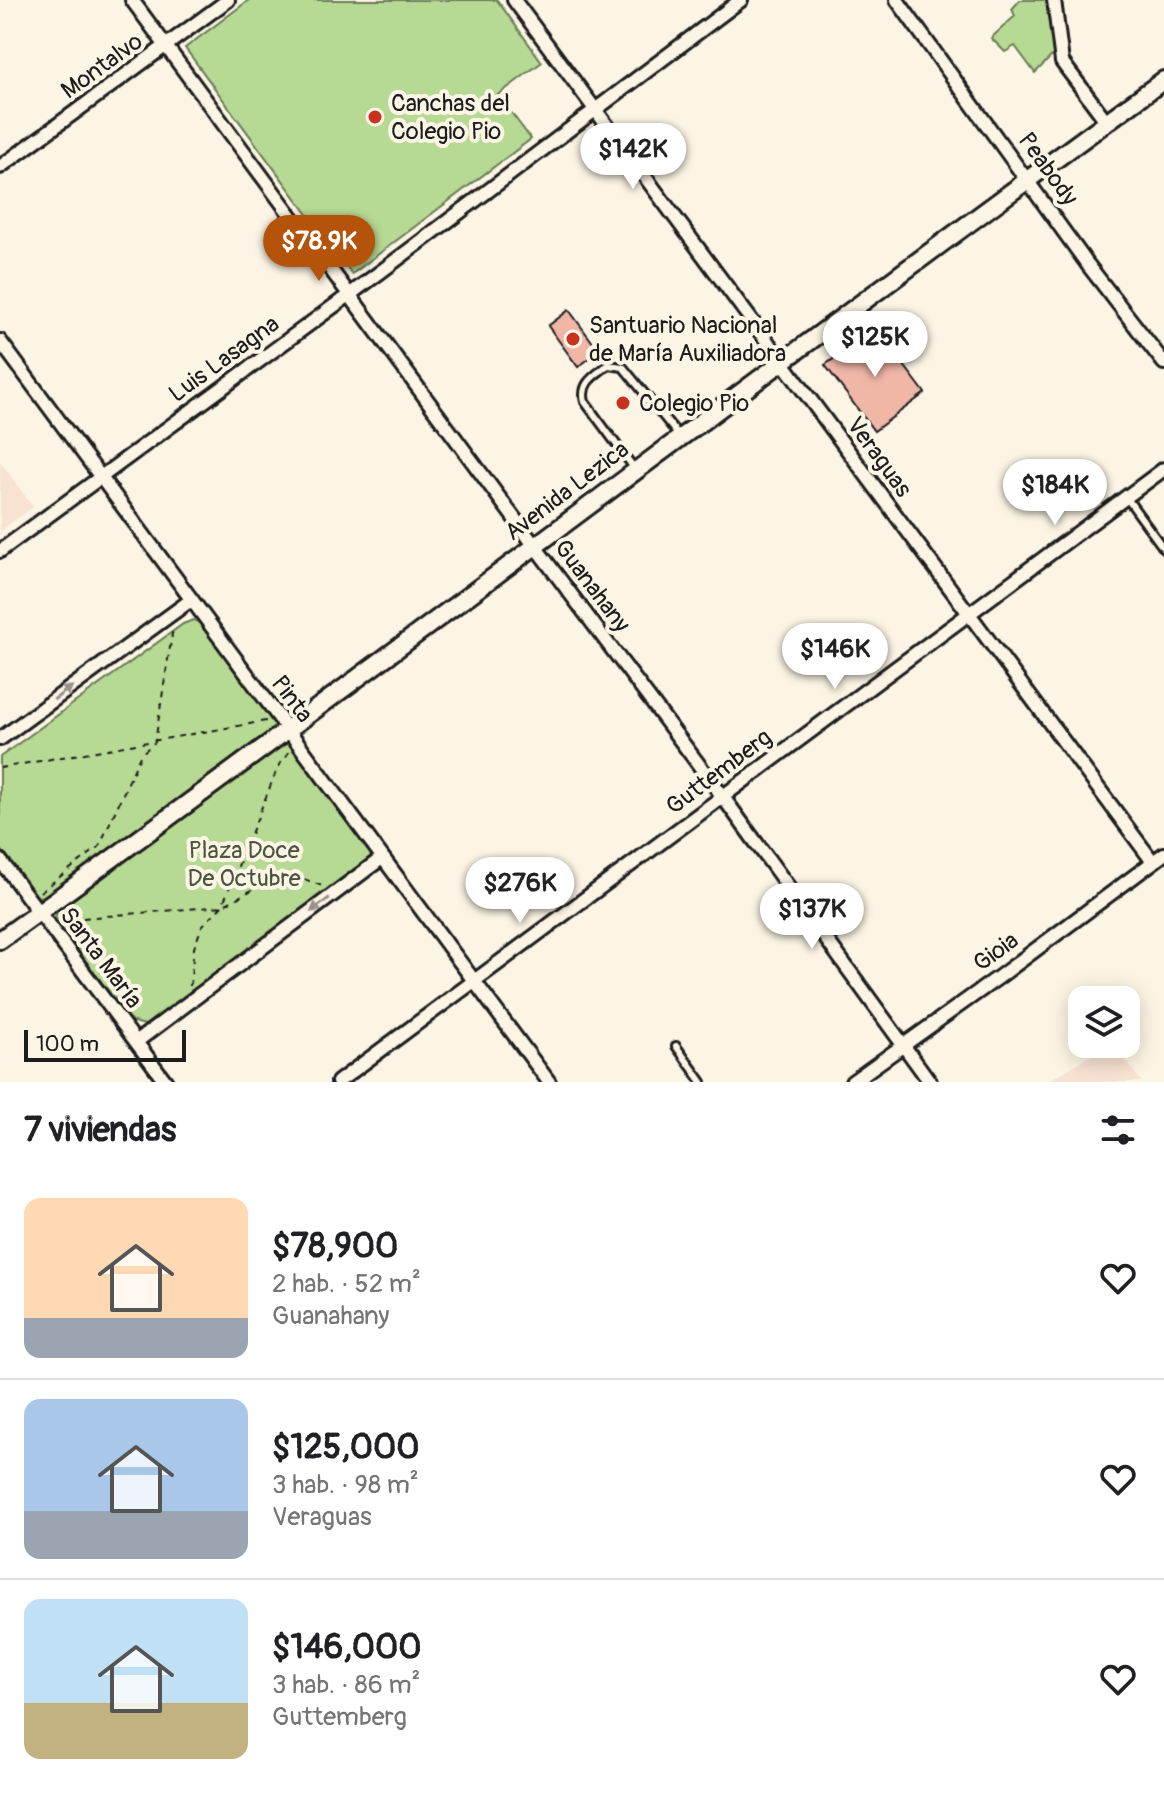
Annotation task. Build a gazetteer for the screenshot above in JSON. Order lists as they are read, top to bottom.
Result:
{
  "streets": {
    "street": [
      "Montalvo",
      "Peabody",
      "Luis Lasagna",
      "Veraguas",
      "Avenida Lezica",
      "Guanahany",
      "Pinta",
      "Guttemberg",
      "Gioia",
      "Santa María"
    ]
  },
  "crossings": [
    ["Montalvo", "Guanahany"],
    ["Peabody", "Avenida Lezica"],
    ["Luis Lasagna", "Veraguas"],
    ["Luis Lasagna", "Guanahany"],
    ["Luis Lasagna", "Pinta"],
    ["Veraguas", "Avenida Lezica"],
    ["Veraguas", "Guttemberg"],
    ["Veraguas", "Gioia"],
    ["Avenida Lezica", "Guanahany"],
    ["Avenida Lezica", "Pinta"],
    ["Avenida Lezica", "Santa María"],
    ["Guanahany", "Guttemberg"],
    ["Guanahany", "Gioia"],
    ["Pinta", "Guttemberg"]
  ],
  "parks": ["Plaza Doce De Octubre"],
  "places": ["Canchas del Colegio Pio", "Santuario Nacional de María Auxiliadora", "Colegio Pio"],
  "scale_bar": "100 m",
  "page": {
    "price": [
      "$142K",
      "$78.9K",
      "$125K",
      "$184K",
      "$146K",
      "$276K",
      "$137K"
    ],
    "scale": "100 m",
    "heading": "7 viviendas",
    "list": [
      {
        "name": "$78,900",
        "note": "2 hab. · 52 m² · Guanahany"
      },
      {
        "name": "$125,000",
        "note": "3 hab. · 98 m² · Veraguas"
      },
      {
        "name": "$146,000",
        "note": "3 hab. · 86 m² · Guttemberg"
      }
    ]
  }
}
